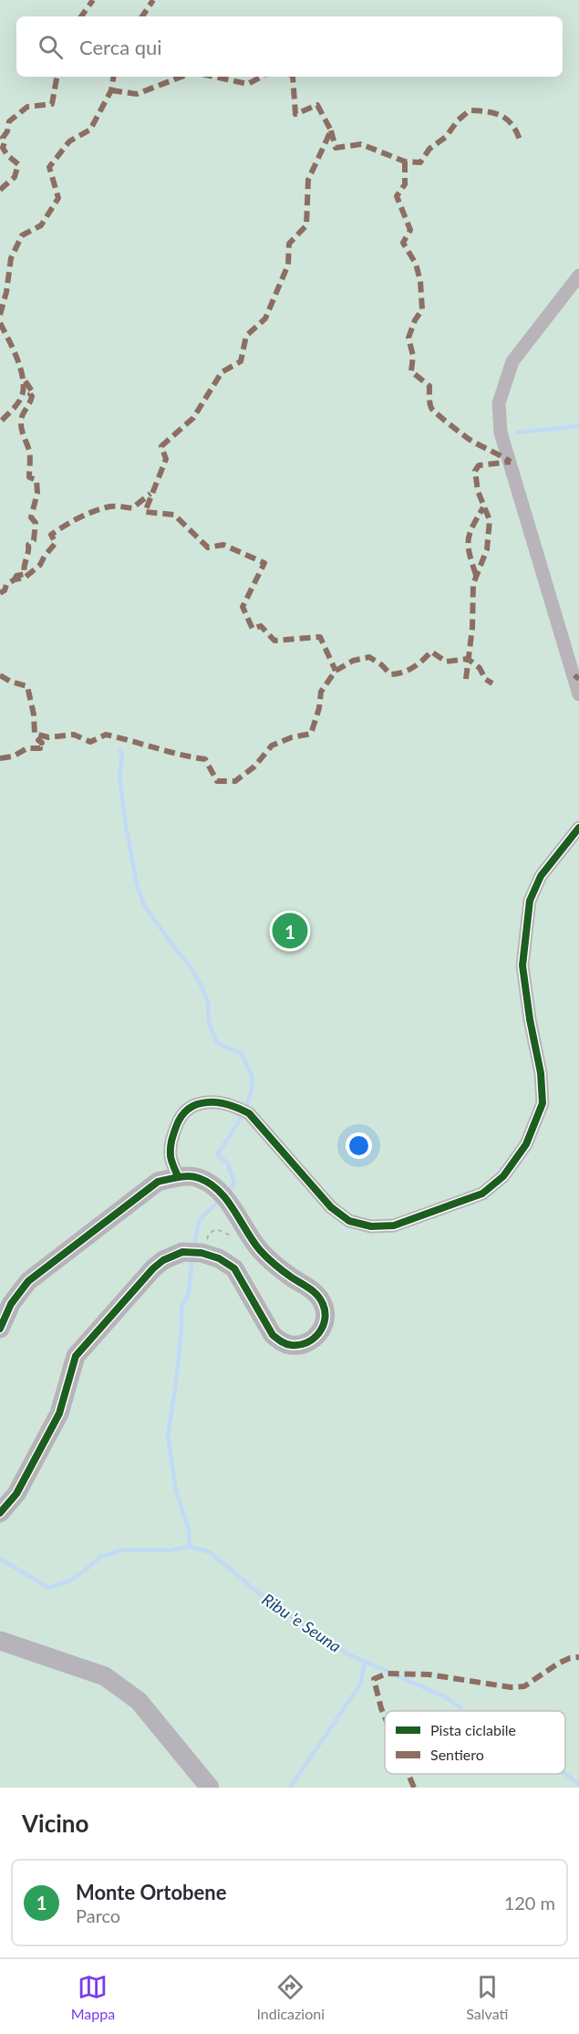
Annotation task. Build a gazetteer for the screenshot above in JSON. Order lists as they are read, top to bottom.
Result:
{
  "water": ["Ribu 'e Seuna"],
  "legend": ["Pista ciclabile", "Sentiero"],
  "page": {
    "search": "Cerca qui",
    "pins": "1",
    "heading": "Vicino",
    "list": [
      {
        "mark": "1",
        "name": "Monte Ortobene",
        "note": "Parco",
        "value": "120 m"
      }
    ],
    "nav": ["Mappa", "Indicazioni", "Salvati"]
  }
}
